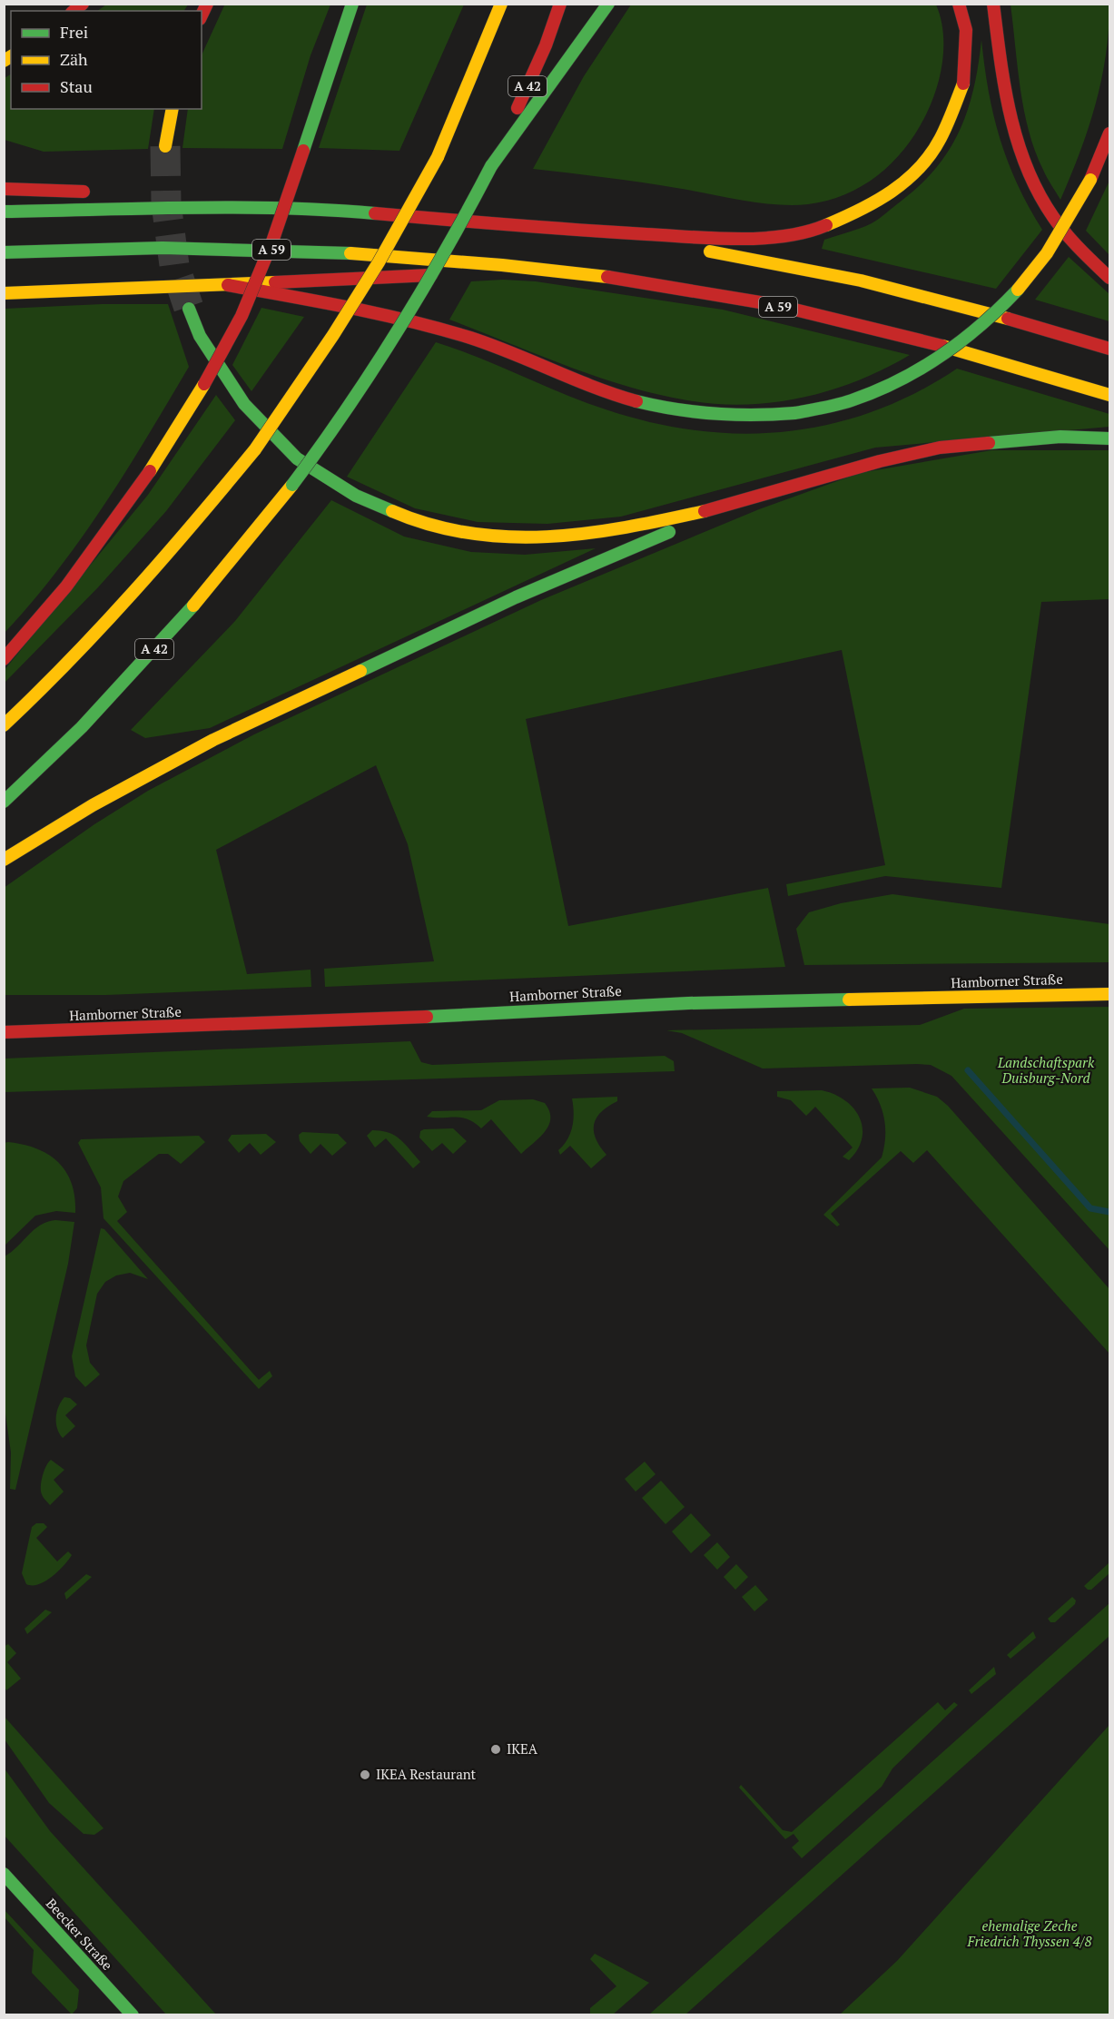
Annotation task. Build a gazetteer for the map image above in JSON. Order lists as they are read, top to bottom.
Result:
{
  "streets": {
    "main road": [
      "A 42",
      "A 59",
      "Hamborner Straße",
      "Beecker Straße"
    ]
  },
  "parks": ["Landschaftspark Duisburg-Nord", "ehemalige Zeche Friedrich Thyssen 4/8"],
  "places": ["IKEA", "IKEA Restaurant"],
  "legend": ["Frei", "Zäh", "Stau"]
}
